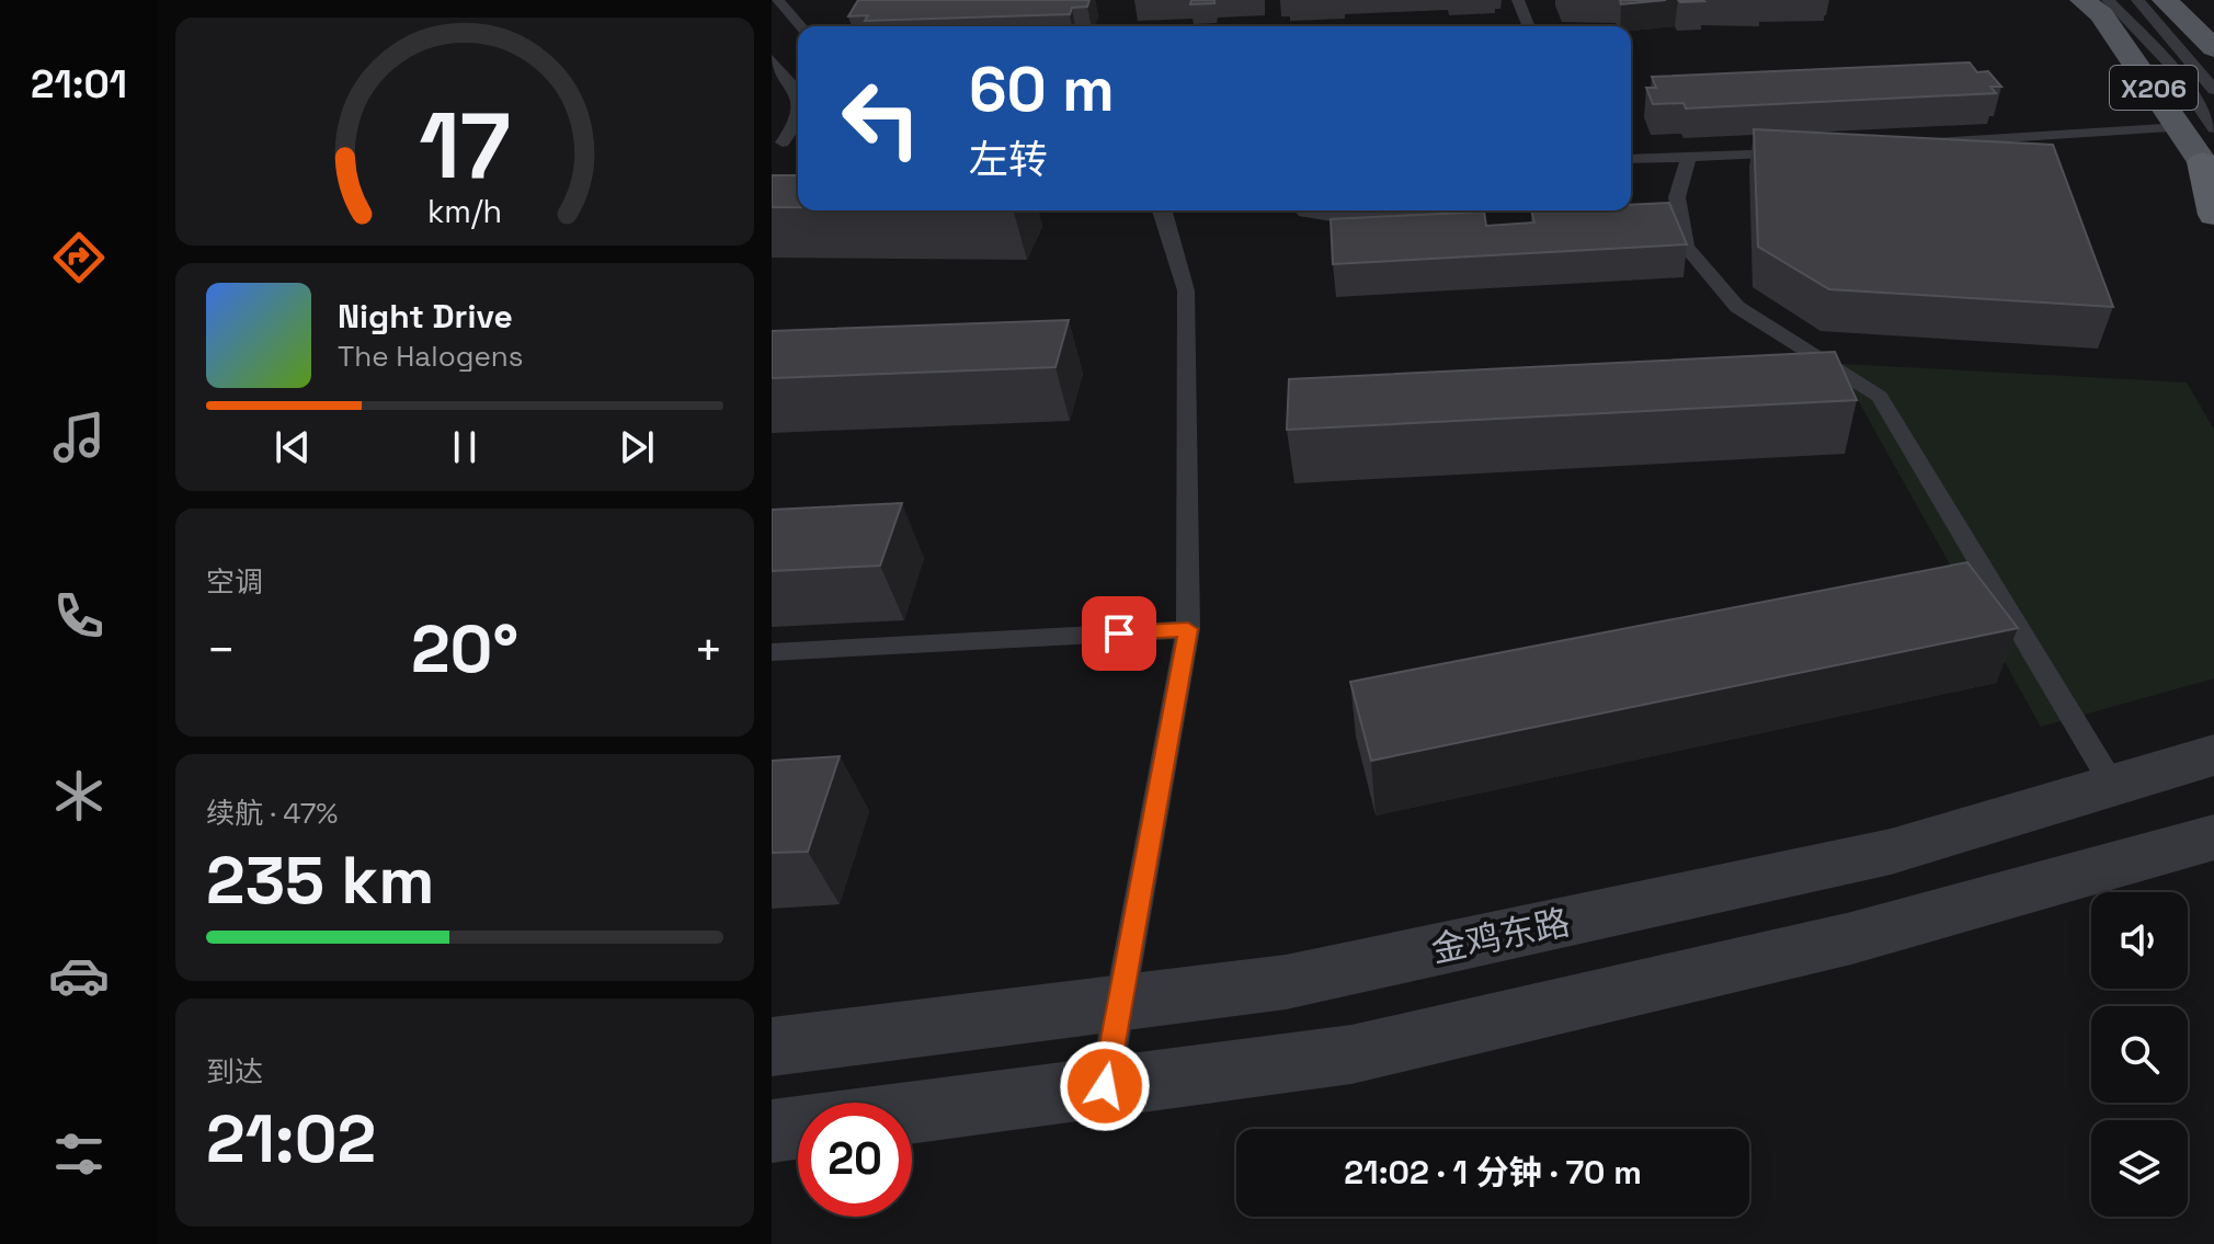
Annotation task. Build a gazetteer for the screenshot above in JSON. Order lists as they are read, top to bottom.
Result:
{
  "streets": {
    "main road": ["X206"],
    "street": ["金鸡东路"]
  },
  "page": {
    "tabs": "21:01",
    "turn": ["60 m", "左转"],
    "song": ["Night Drive", "The Halogens"],
    "tile": [
      "空调",
      ["续航 · 47%", "235 km"],
      ["到达", "21:02"]
    ],
    "heat": ["−", "20°", "+"],
    "limit": "20",
    "trip": "21:02 · 1 分钟 · 70 m",
    "gauge": ["17", "km/h"]
  }
}
